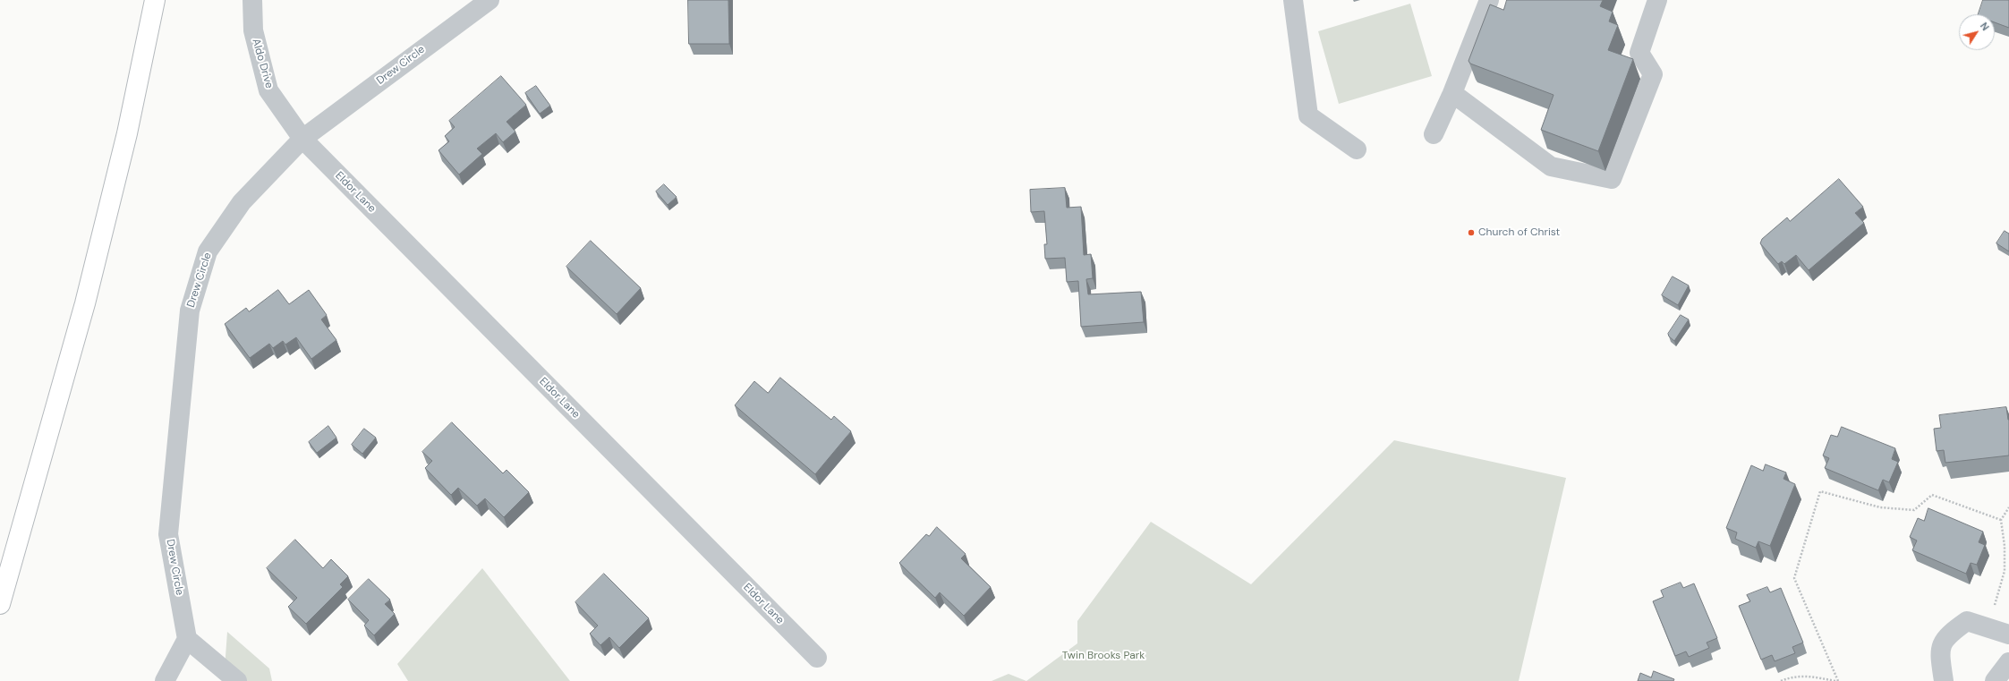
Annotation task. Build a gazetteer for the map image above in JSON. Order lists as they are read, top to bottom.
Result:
{
  "streets": {
    "street": ["Aldo Drive", "Drew Circle", "Eldor Lane"]
  },
  "crossings": [
    ["Aldo Drive", "Drew Circle"],
    ["Aldo Drive", "Eldor Lane"],
    ["Drew Circle", "Eldor Lane"]
  ],
  "parks": ["Twin Brooks Park"],
  "places": ["Church of Christ"],
  "north": "top right"
}
